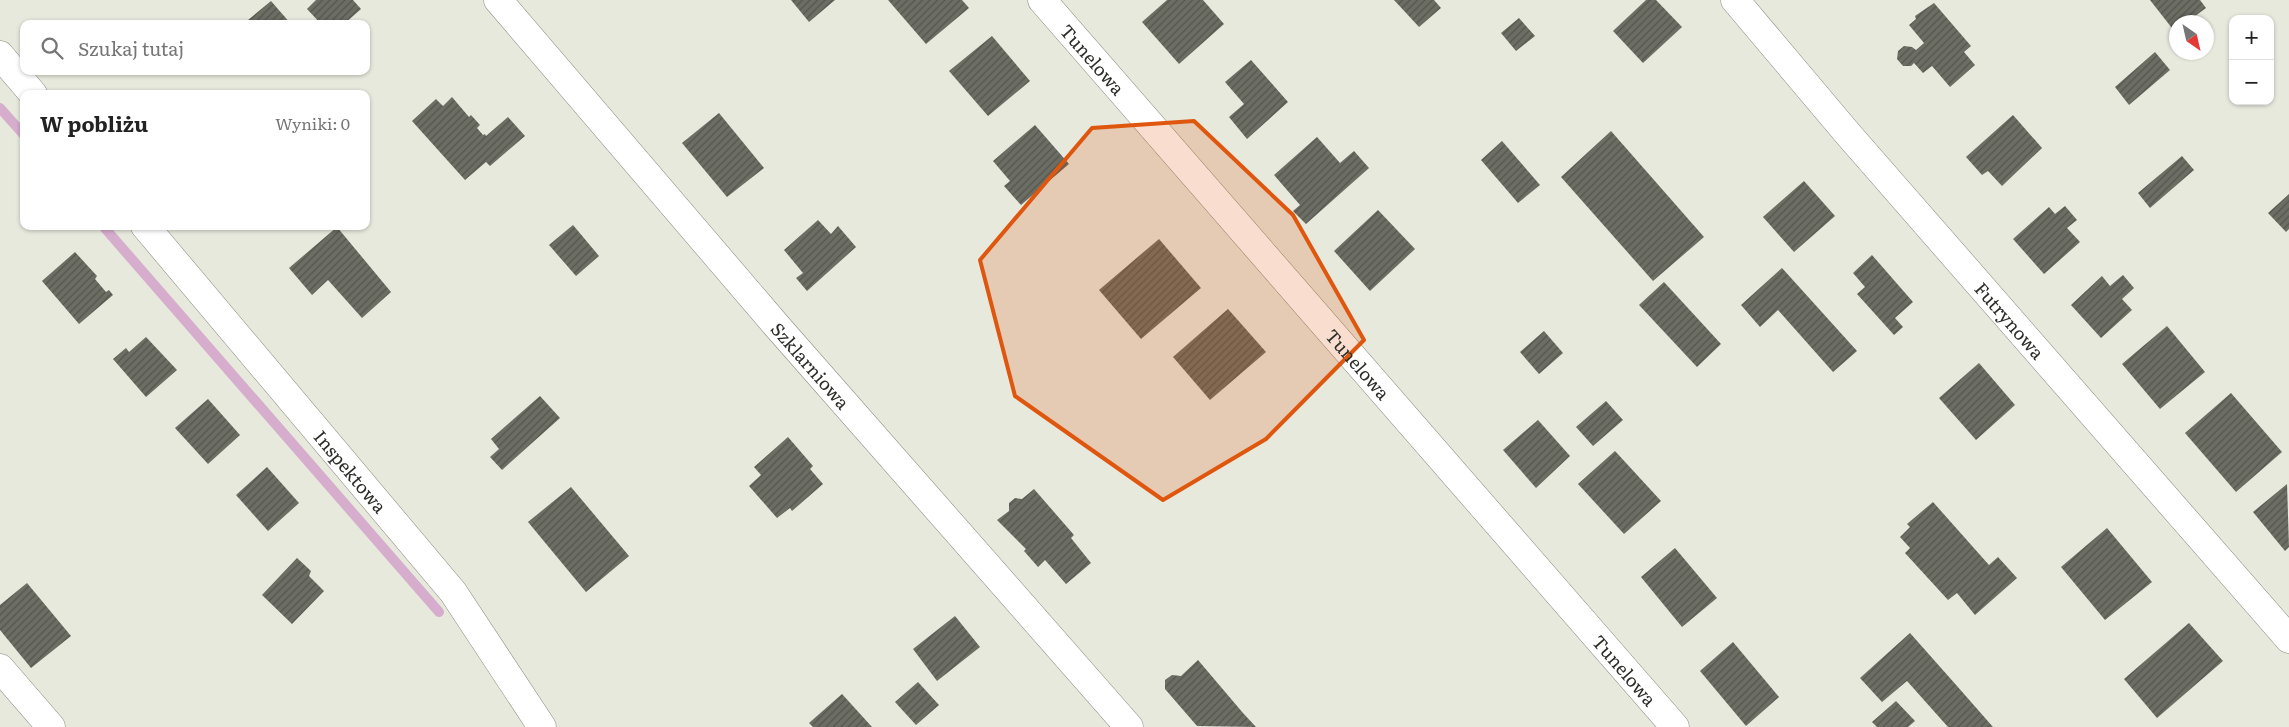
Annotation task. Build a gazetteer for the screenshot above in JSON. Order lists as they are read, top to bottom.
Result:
{
  "streets": {
    "street": [
      "Tunelowa",
      "Futrynowa",
      "Szklarniowa",
      "Inspektowa"
    ]
  },
  "north": "bottom right",
  "page": {
    "map_buttons": ["+", "−"],
    "search": "Szukaj tutaj",
    "heading": ["W pobliżu", "Wyniki: 0"]
  }
}
